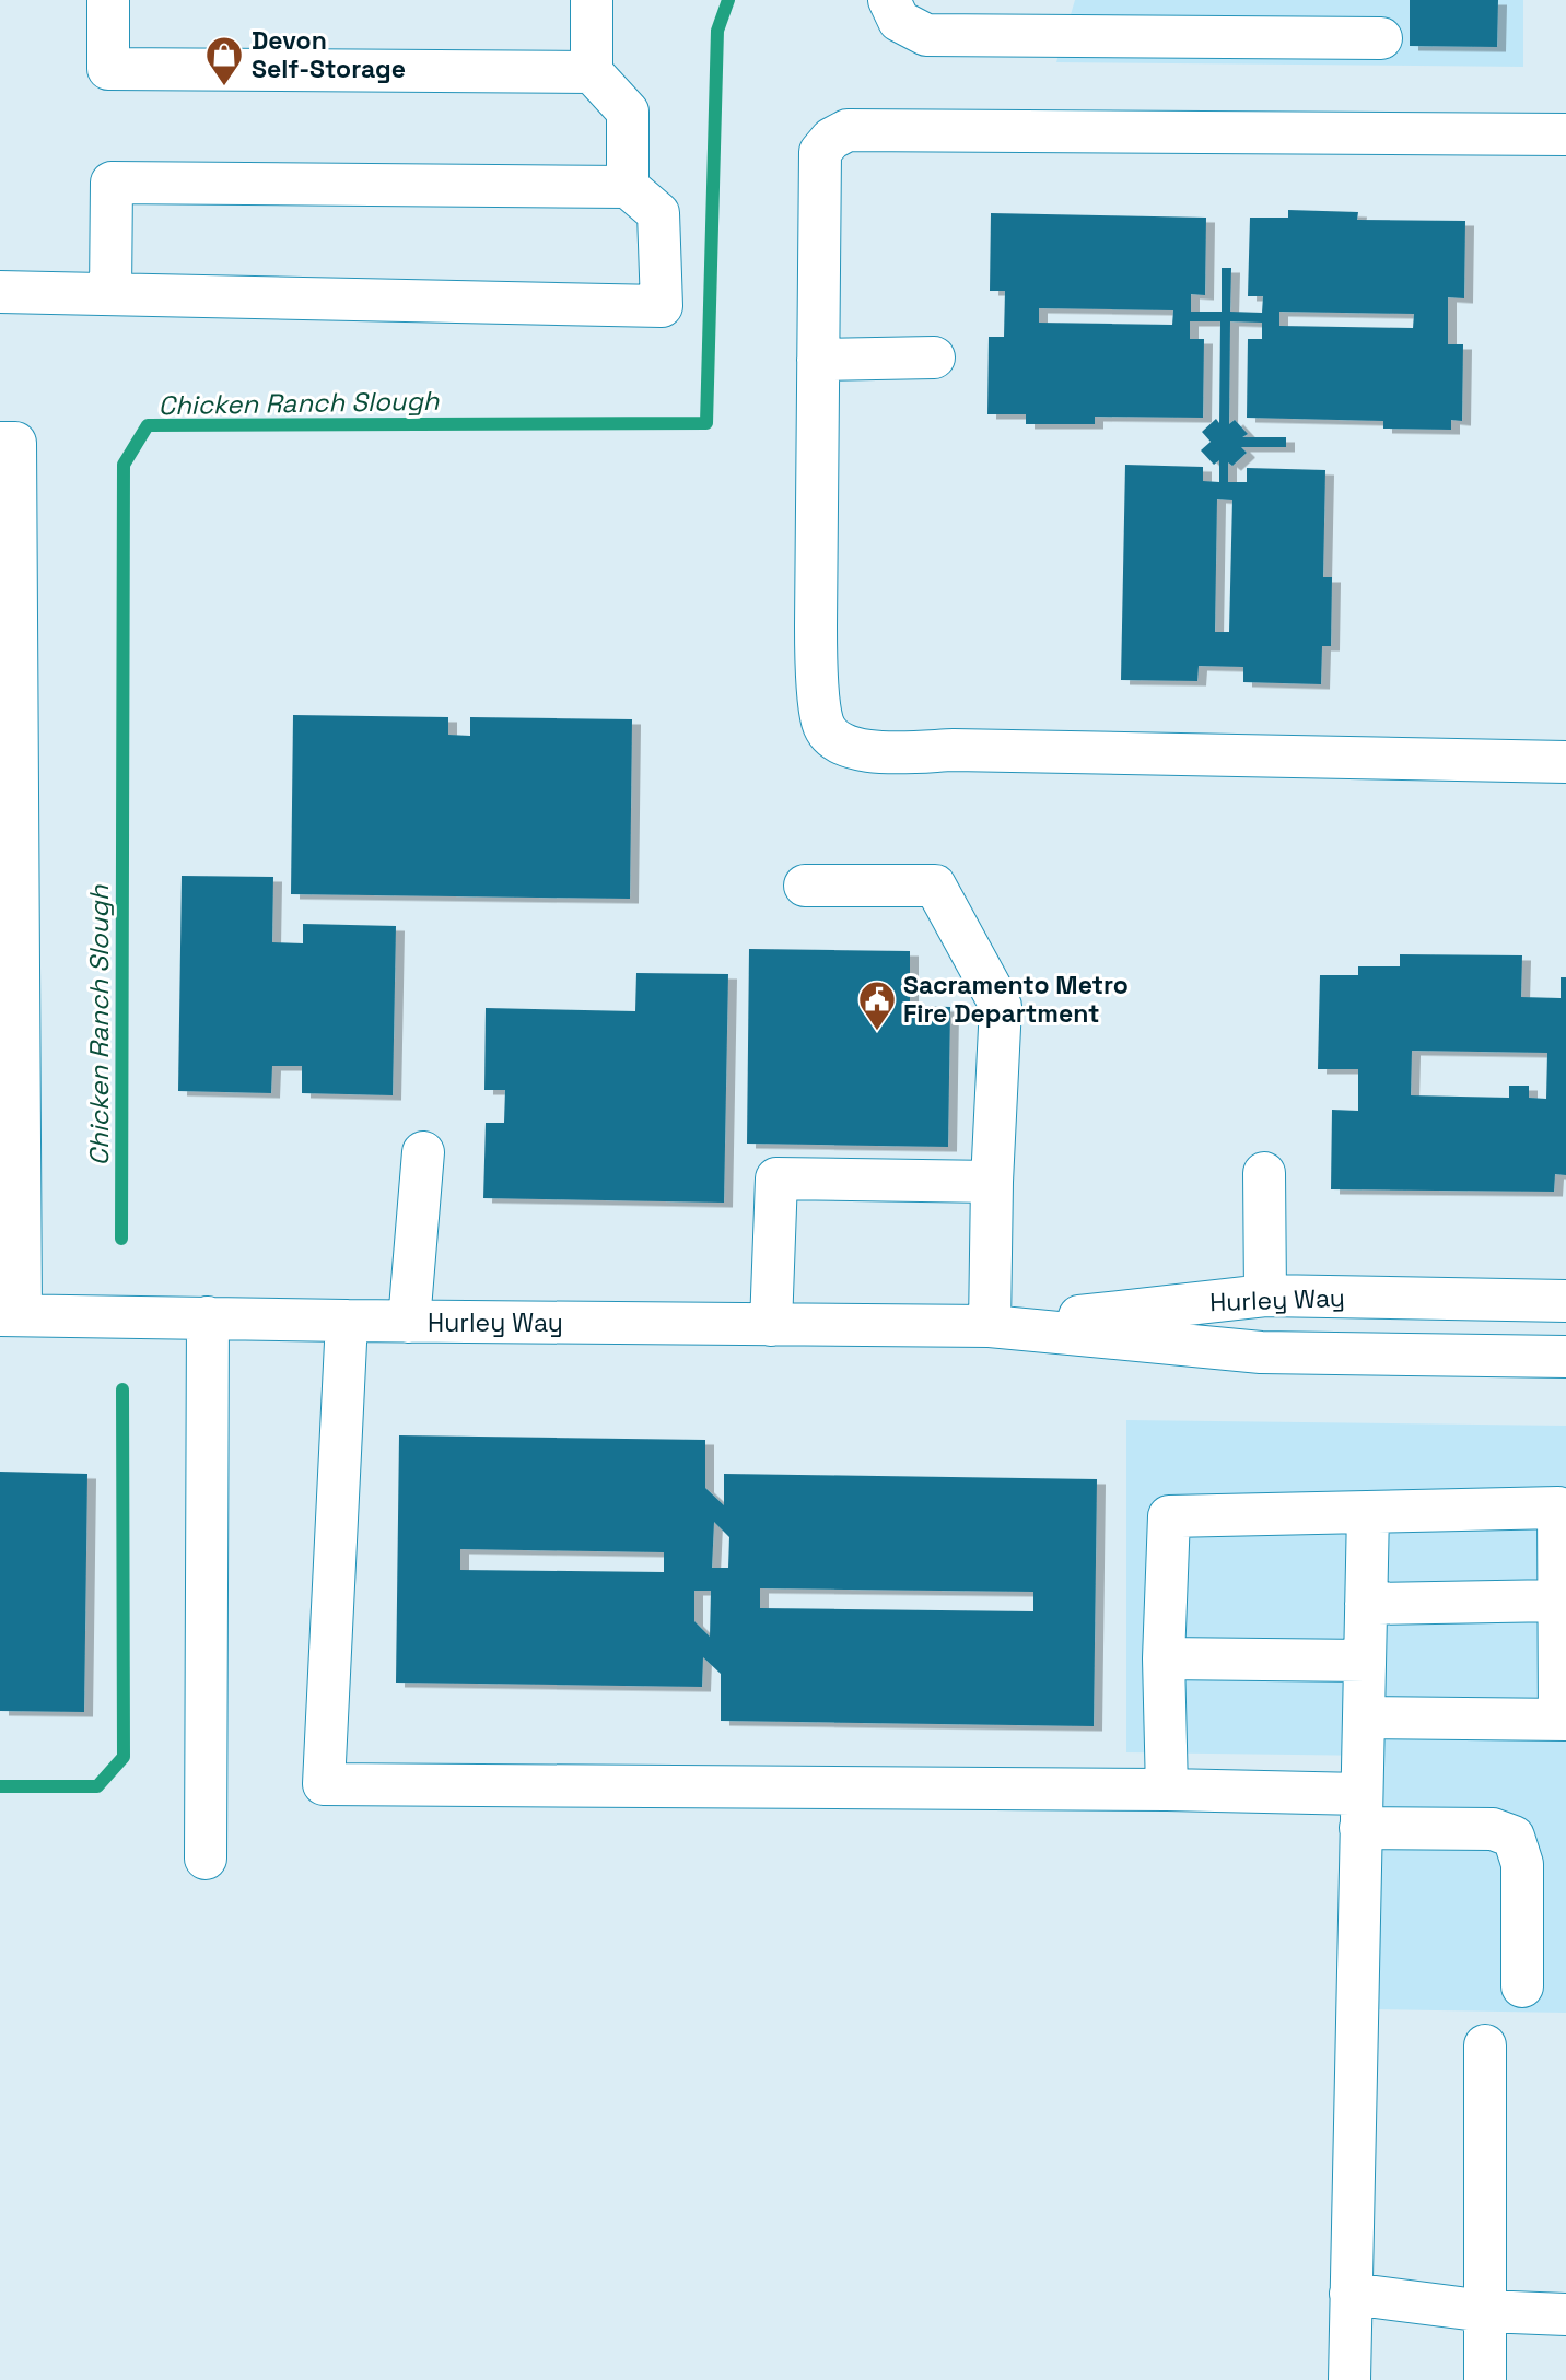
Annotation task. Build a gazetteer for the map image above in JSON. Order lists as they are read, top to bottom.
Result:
{
  "streets": {
    "street": ["Hurley Way"]
  },
  "water": ["Chicken Ranch Slough"],
  "places": {
    "shop": ["Devon Self-Storage"],
    "public building": ["Sacramento Metro Fire Department"]
  }
}
